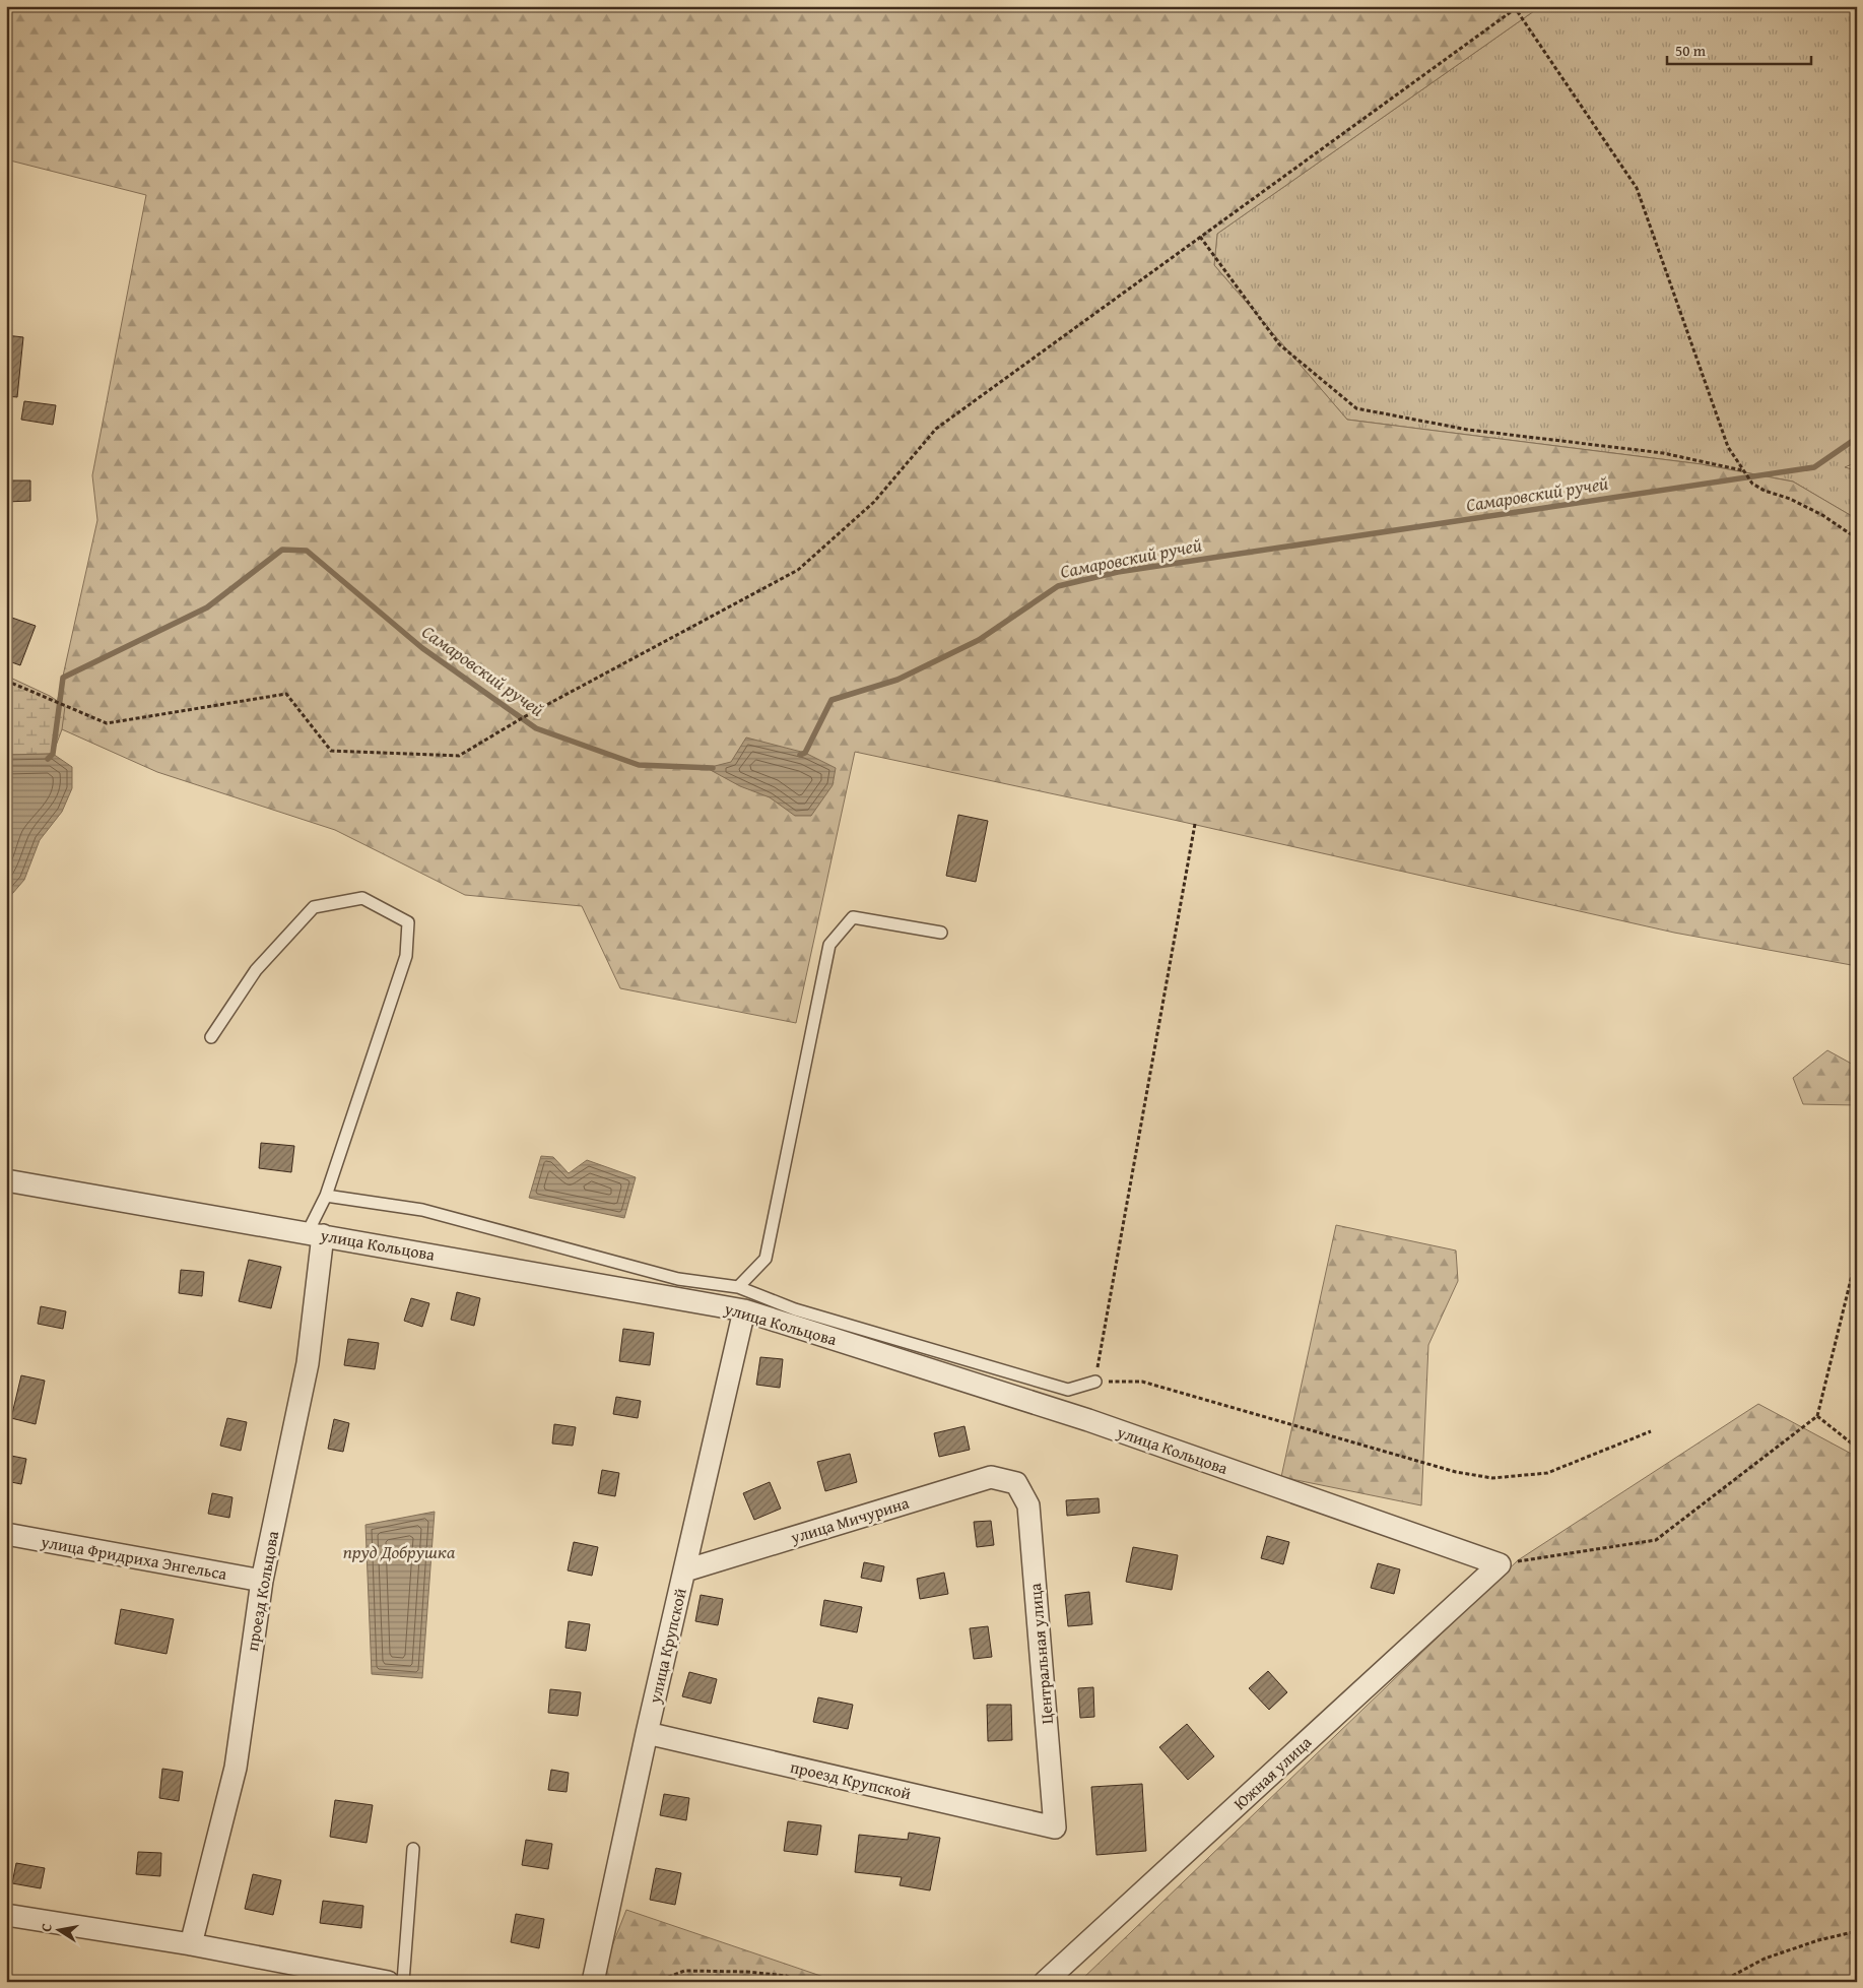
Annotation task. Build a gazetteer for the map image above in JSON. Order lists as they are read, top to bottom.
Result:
{
  "streets": {
    "street": [
      "улица Кольцова",
      "улица Мичурина",
      "улица Фридриха Энгельса",
      "проезд Кольцова",
      "улица Крупской",
      "Центральная улица",
      "Южная улица",
      "проезд Крупской"
    ]
  },
  "crossings": [
    ["улица Кольцова", "проезд Кольцова"],
    ["улица Кольцова", "улица Крупской"],
    ["улица Кольцова", "Южная улица"],
    ["улица Мичурина", "улица Крупской"],
    ["улица Мичурина", "Центральная улица"],
    ["улица Фридриха Энгельса", "проезд Кольцова"],
    ["улица Крупской", "проезд Крупской"],
    ["Центральная улица", "проезд Крупской"]
  ],
  "water": ["Самаровский ручей", "пруд Добрушка"],
  "scale_bar": "50 m",
  "north": "left"
}
